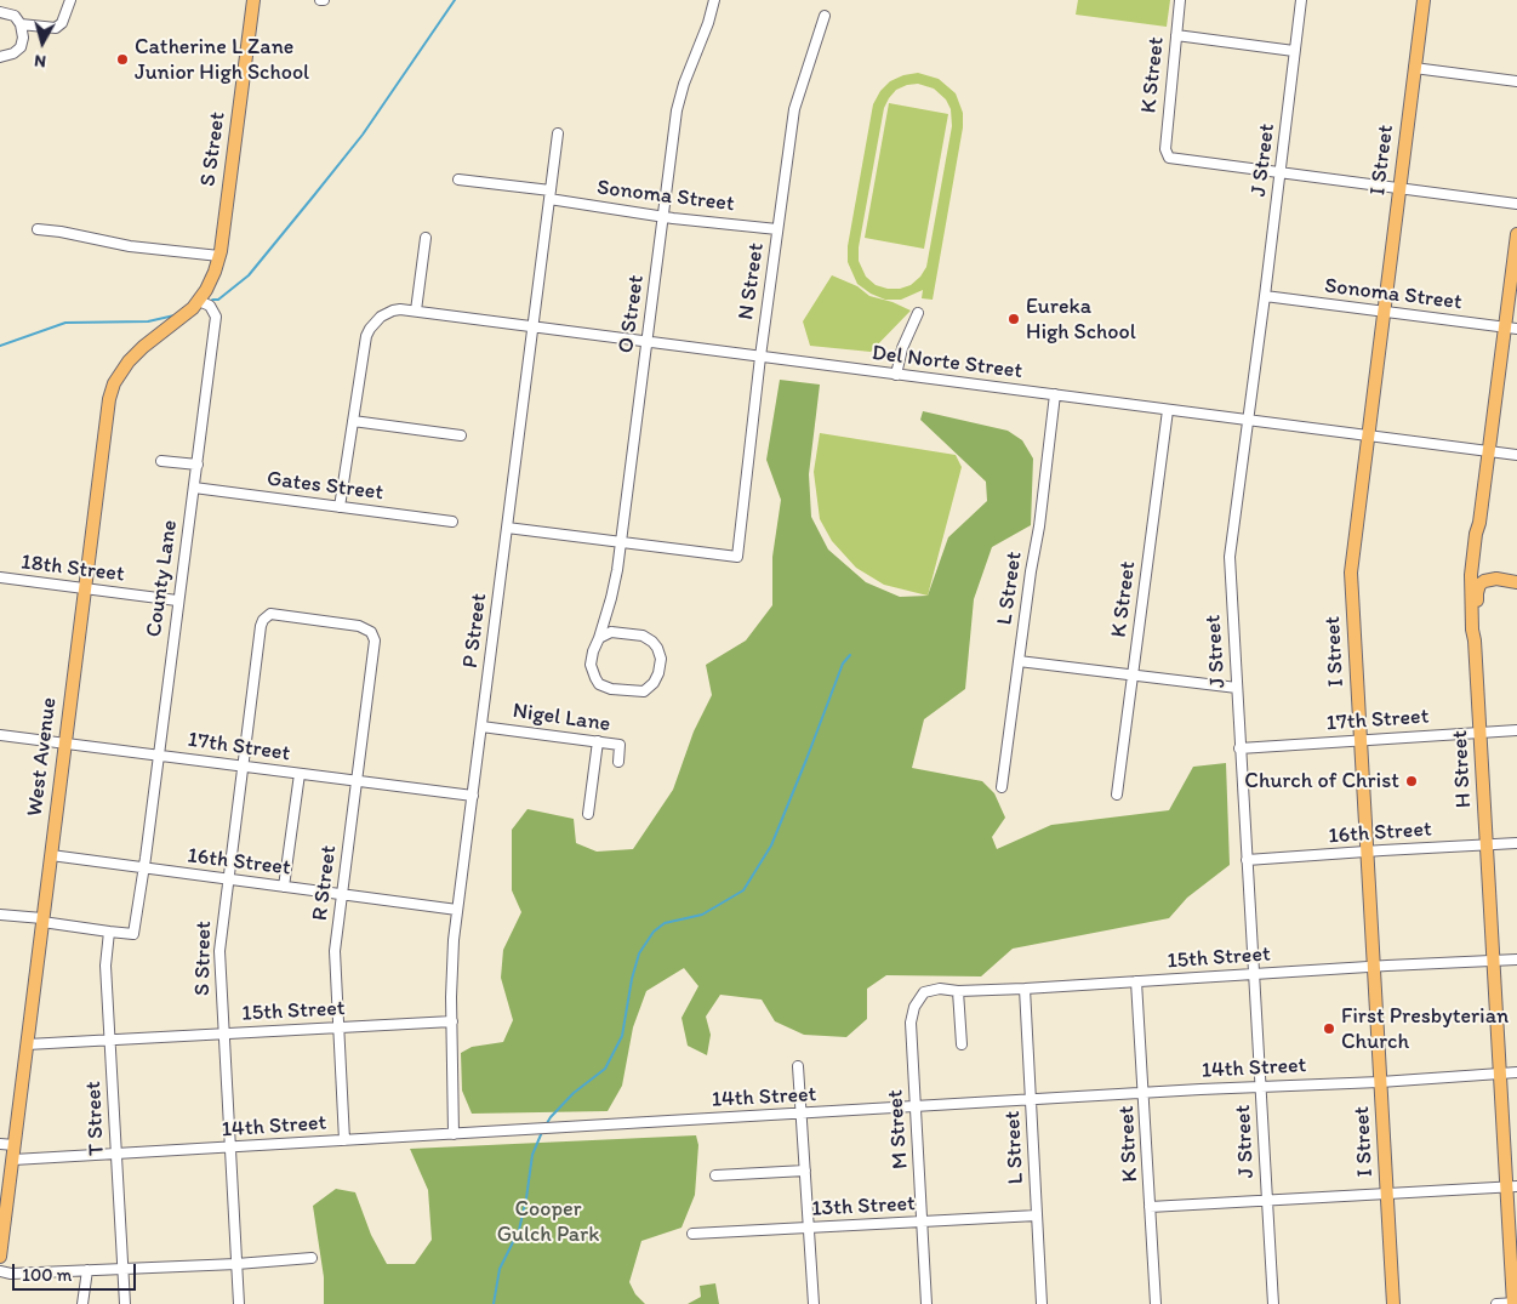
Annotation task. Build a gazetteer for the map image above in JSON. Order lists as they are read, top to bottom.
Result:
{
  "streets": {
    "main road": [
      "S Street",
      "I Street",
      "West Avenue",
      "H Street"
    ],
    "street": [
      "K Street",
      "J Street",
      "Sonoma Street",
      "N Street",
      "O Street",
      "Del Norte Street",
      "Gates Street",
      "18th Street",
      "County Lane",
      "L Street",
      "P Street",
      "Nigel Lane",
      "17th Street",
      "16th Street",
      "R Street",
      "15th Street",
      "14th Street",
      "T Street",
      "M Street",
      "13th Street"
    ]
  },
  "crossings": [
    ["K Street", "J Street"],
    ["K Street", "Del Norte Street"],
    ["K Street", "15th Street"],
    ["K Street", "14th Street"],
    ["S Street", "County Lane"],
    ["S Street", "17th Street"],
    ["S Street", "West Avenue"],
    ["S Street", "16th Street"],
    ["S Street", "R Street"],
    ["S Street", "15th Street"],
    ["S Street", "14th Street"],
    ["J Street", "Sonoma Street"],
    ["J Street", "Del Norte Street"],
    ["J Street", "17th Street"],
    ["J Street", "16th Street"],
    ["J Street", "15th Street"],
    ["J Street", "14th Street"],
    ["I Street", "Sonoma Street"],
    ["I Street", "Del Norte Street"],
    ["I Street", "17th Street"],
    ["I Street", "16th Street"],
    ["I Street", "15th Street"],
    ["I Street", "14th Street"],
    ["Sonoma Street", "N Street"],
    ["Sonoma Street", "O Street"],
    ["Sonoma Street", "P Street"],
    ["Sonoma Street", "H Street"],
    ["N Street", "O Street"],
    ["N Street", "Del Norte Street"],
    ["O Street", "Del Norte Street"],
    ["Del Norte Street", "L Street"],
    ["Del Norte Street", "P Street"],
    ["Del Norte Street", "H Street"],
    ["Gates Street", "County Lane"],
    ["18th Street", "County Lane"],
    ["18th Street", "West Avenue"],
    ["County Lane", "17th Street"],
    ["County Lane", "West Avenue"],
    ["County Lane", "16th Street"],
    ["L Street", "15th Street"],
    ["L Street", "14th Street"],
    ["L Street", "13th Street"],
    ["P Street", "Nigel Lane"],
    ["P Street", "17th Street"],
    ["P Street", "16th Street"],
    ["P Street", "15th Street"],
    ["P Street", "14th Street"],
    ["17th Street", "West Avenue"],
    ["17th Street", "H Street"],
    ["17th Street", "R Street"],
    ["West Avenue", "16th Street"],
    ["West Avenue", "15th Street"],
    ["West Avenue", "14th Street"],
    ["H Street", "16th Street"],
    ["H Street", "15th Street"],
    ["H Street", "14th Street"],
    ["16th Street", "R Street"],
    ["R Street", "15th Street"],
    ["R Street", "14th Street"],
    ["15th Street", "T Street"],
    ["15th Street", "M Street"],
    ["14th Street", "T Street"],
    ["14th Street", "M Street"],
    ["M Street", "13th Street"]
  ],
  "parks": ["Cooper Gulch Park"],
  "places": [
    "Catherine L Zane Junior High School",
    "Eureka High School",
    "Church of Christ",
    "First Presbyterian Church"
  ],
  "scale_bar": "100 m",
  "north": "bottom"
}
